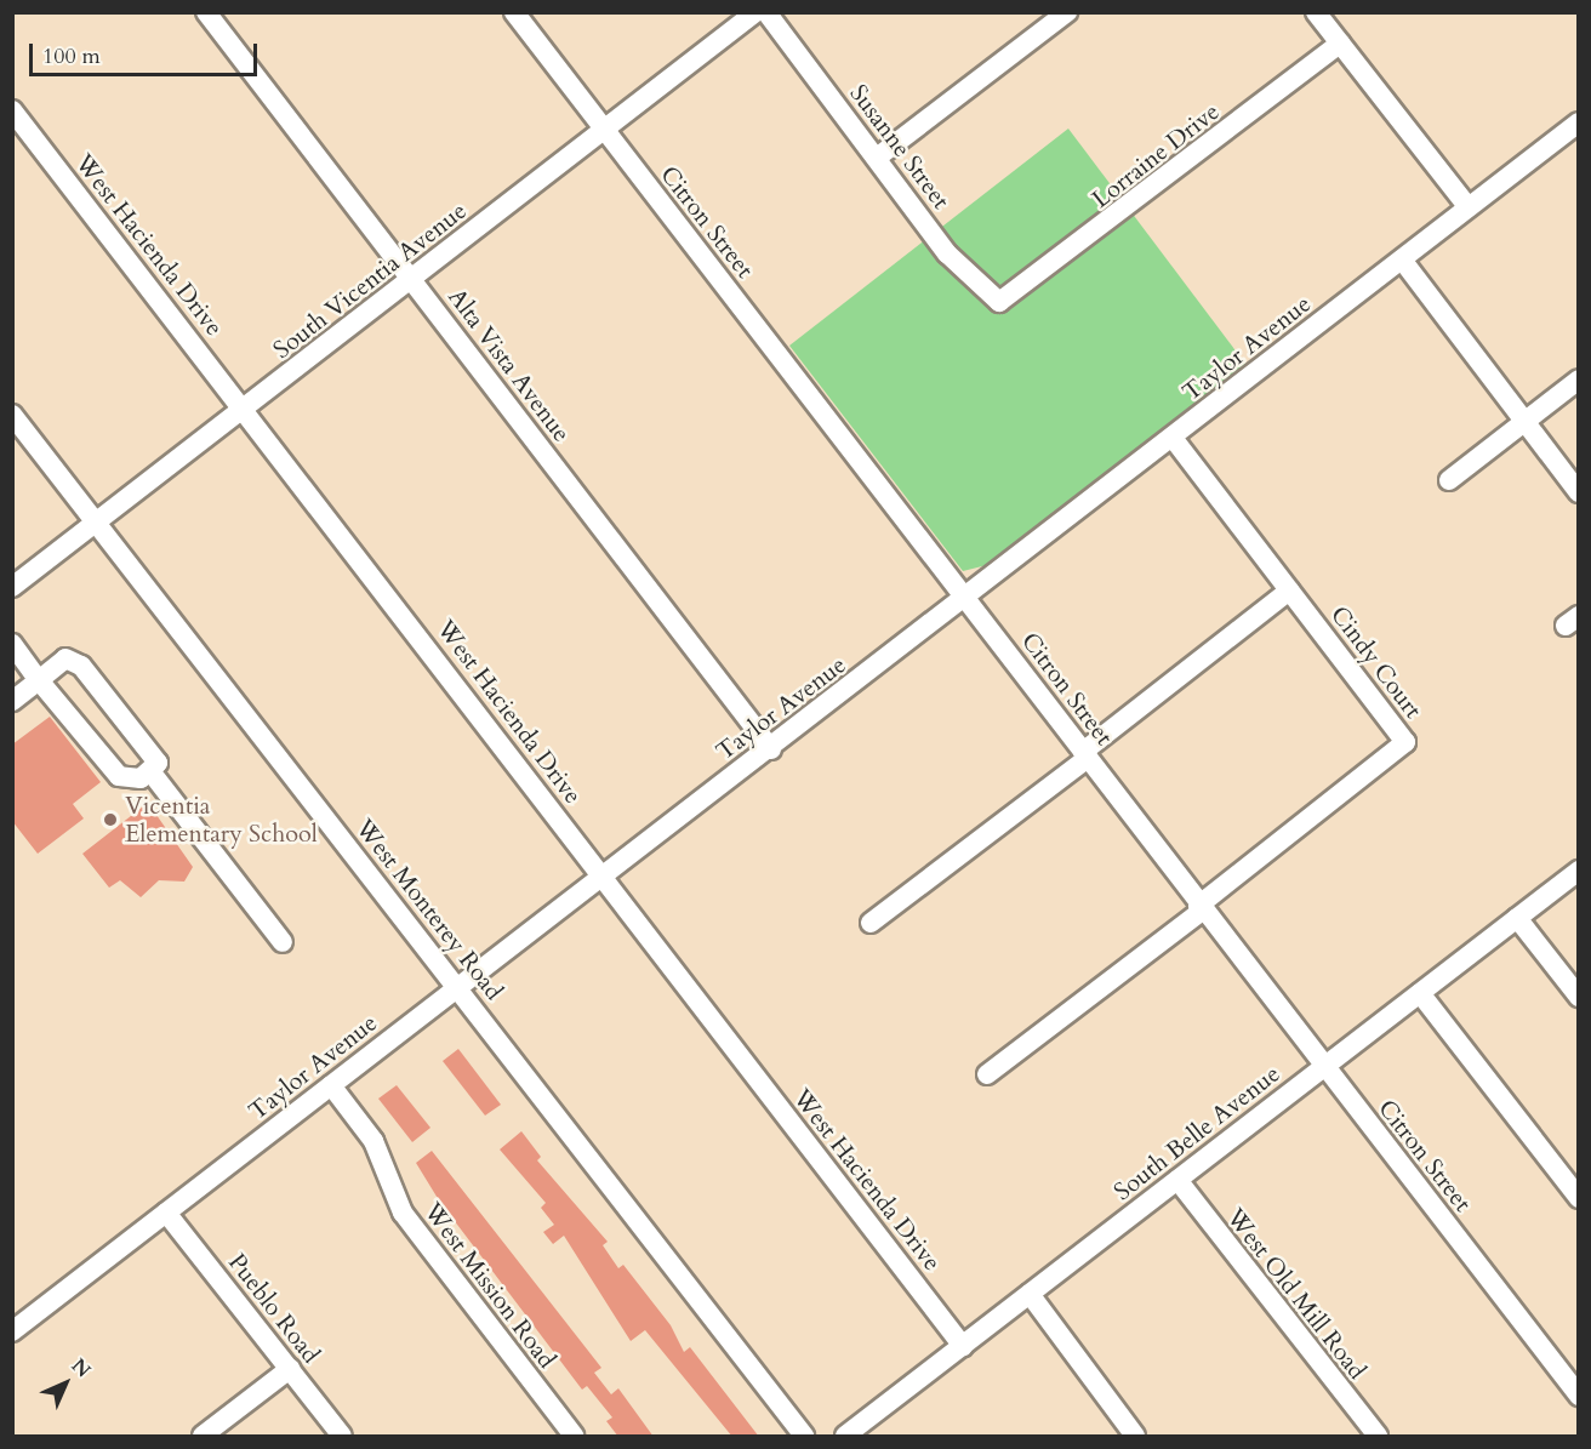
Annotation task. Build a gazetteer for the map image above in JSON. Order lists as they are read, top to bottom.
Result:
{
  "streets": {
    "street": [
      "Susanne Street",
      "Lorraine Drive",
      "Citron Street",
      "West Hacienda Drive",
      "South Vicentia Avenue",
      "Taylor Avenue",
      "Alta Vista Avenue",
      "Cindy Court",
      "West Monterey Road",
      "South Belle Avenue",
      "West Mission Road",
      "West Old Mill Road",
      "Pueblo Road"
    ]
  },
  "crossings": [
    ["Susanne Street", "Lorraine Drive"],
    ["Citron Street", "South Vicentia Avenue"],
    ["Citron Street", "Taylor Avenue"],
    ["Citron Street", "Cindy Court"],
    ["Citron Street", "South Belle Avenue"],
    ["West Hacienda Drive", "South Vicentia Avenue"],
    ["West Hacienda Drive", "Taylor Avenue"],
    ["West Hacienda Drive", "South Belle Avenue"],
    ["South Vicentia Avenue", "Alta Vista Avenue"],
    ["South Vicentia Avenue", "West Monterey Road"],
    ["Taylor Avenue", "Alta Vista Avenue"],
    ["Taylor Avenue", "Cindy Court"],
    ["Taylor Avenue", "West Monterey Road"],
    ["Taylor Avenue", "West Mission Road"],
    ["Taylor Avenue", "Pueblo Road"],
    ["South Belle Avenue", "West Old Mill Road"]
  ],
  "places": ["Vicentia Elementary School"],
  "scale_bar": "100 m",
  "north": "top right"
}
